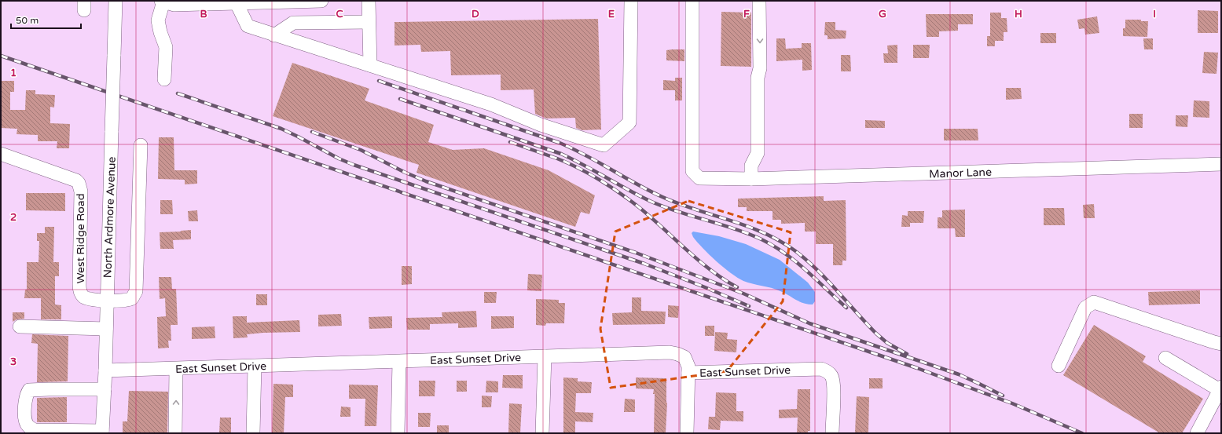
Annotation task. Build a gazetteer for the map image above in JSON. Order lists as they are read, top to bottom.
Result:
{
  "streets": {
    "street": [
      "Manor Lane",
      "North Ardmore Avenue",
      "West Ridge Road",
      "East Sunset Drive"
    ]
  },
  "crossings": [
    ["North Ardmore Avenue", "West Ridge Road"],
    ["North Ardmore Avenue", "East Sunset Drive"]
  ],
  "scale_bar": "50 m",
  "grid": {
    "columns": [
      "B",
      "C",
      "D",
      "E",
      "F",
      "G",
      "H",
      "I"
    ],
    "rows": ["1", "2", "3"]
  }
}
